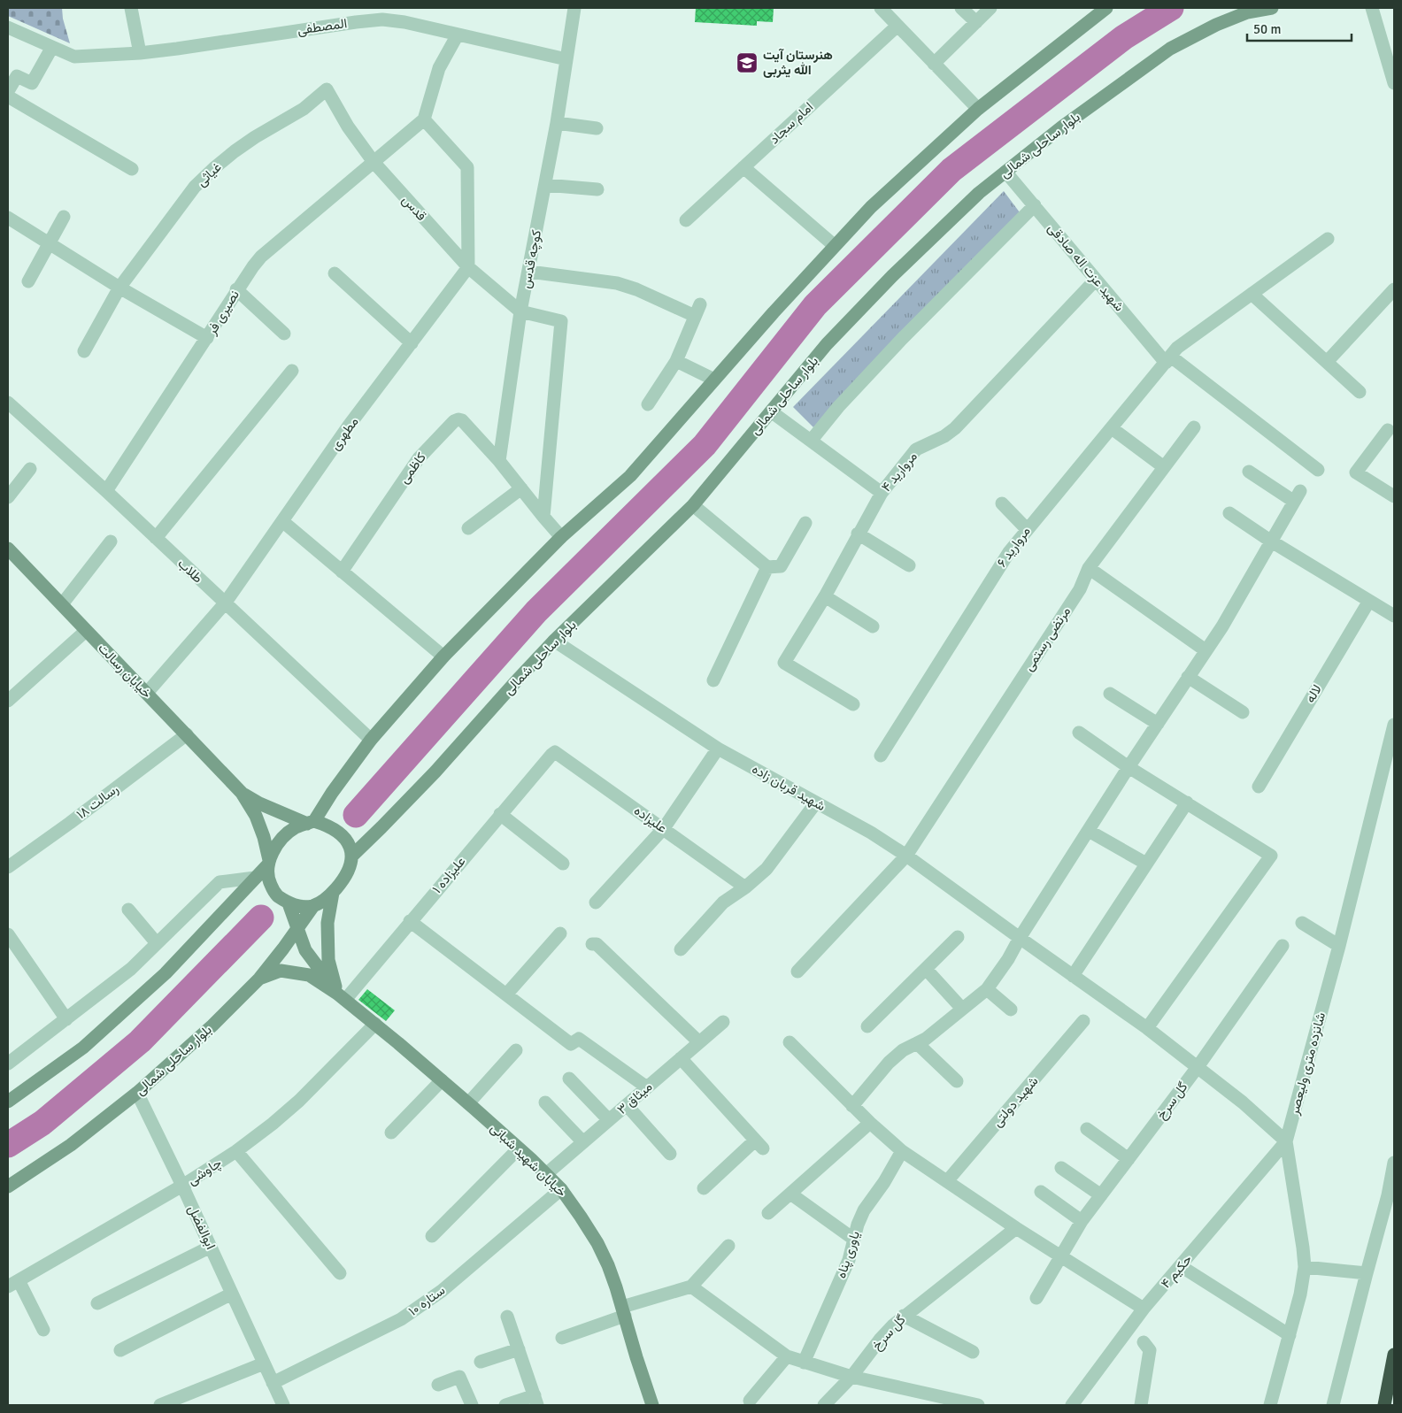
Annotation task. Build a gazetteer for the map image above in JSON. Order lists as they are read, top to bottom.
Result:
{
  "streets": {
    "main road": ["بلوار ساحلی شمالی", "خیابان رسالت", "خیابان شهید شبانی"],
    "street": [
      "المصطفی",
      "امام سجاد",
      "غیاثی",
      "قدس",
      "کوچه قدس",
      "شهید عزت اله صادقی",
      "نصیری فر",
      "مطهری",
      "کاظمی",
      "مروارید ۴",
      "مروارید ۶",
      "طلاب",
      "مرتضی رستمی",
      "لاله",
      "شهید قربان زاده",
      "رسالت ۱۸",
      "علیزاده",
      "علیزاده ۱",
      "شانزده متری ولیعصر",
      "میثاق ۳",
      "گل سرخ",
      "شهید دولتی",
      "چاوشی",
      "ابوالفضل",
      "یاوری پناه",
      "حکیم ۴",
      "ستاره ۱۰"
    ]
  },
  "crossings": [
    ["المصطفی", "کوچه قدس"],
    ["بلوار ساحلی شمالی", "شهید عزت اله صادقی"],
    ["بلوار ساحلی شمالی", "خیابان رسالت"],
    ["بلوار ساحلی شمالی", "شهید قربان زاده"],
    ["بلوار ساحلی شمالی", "خیابان شهید شبانی"],
    ["بلوار ساحلی شمالی", "ابوالفضل"],
    ["غیاثی", "قدس"],
    ["قدس", "کوچه قدس"],
    ["قدس", "نصیری فر"],
    ["قدس", "مطهری"],
    ["کوچه قدس", "کاظمی"],
    ["شهید عزت اله صادقی", "مروارید ۴"],
    ["شهید عزت اله صادقی", "مروارید ۶"],
    ["نصیری فر", "طلاب"],
    ["مطهری", "طلاب"],
    ["مطهری", "خیابان رسالت"],
    ["مرتضی رستمی", "شهید قربان زاده"],
    ["خیابان رسالت", "رسالت ۱۸"],
    ["خیابان رسالت", "خیابان شهید شبانی"],
    ["شهید قربان زاده", "شانزده متری ولیعصر"],
    ["شهید قربان زاده", "گل سرخ"],
    ["شهید قربان زاده", "حکیم ۴"],
    ["علیزاده", "علیزاده ۱"],
    ["علیزاده ۱", "خیابان شهید شبانی"],
    ["شانزده متری ولیعصر", "حکیم ۴"],
    ["میثاق ۳", "خیابان شهید شبانی"],
    ["خیابان شهید شبانی", "چاوشی"],
    ["خیابان شهید شبانی", "ستاره ۱۰"],
    ["چاوشی", "ابوالفضل"],
    ["ابوالفضل", "ستاره ۱۰"]
  ],
  "places": {
    "school or university": ["هنرستان آیت الله یثربی"]
  },
  "scale_bar": "50 m"
}
